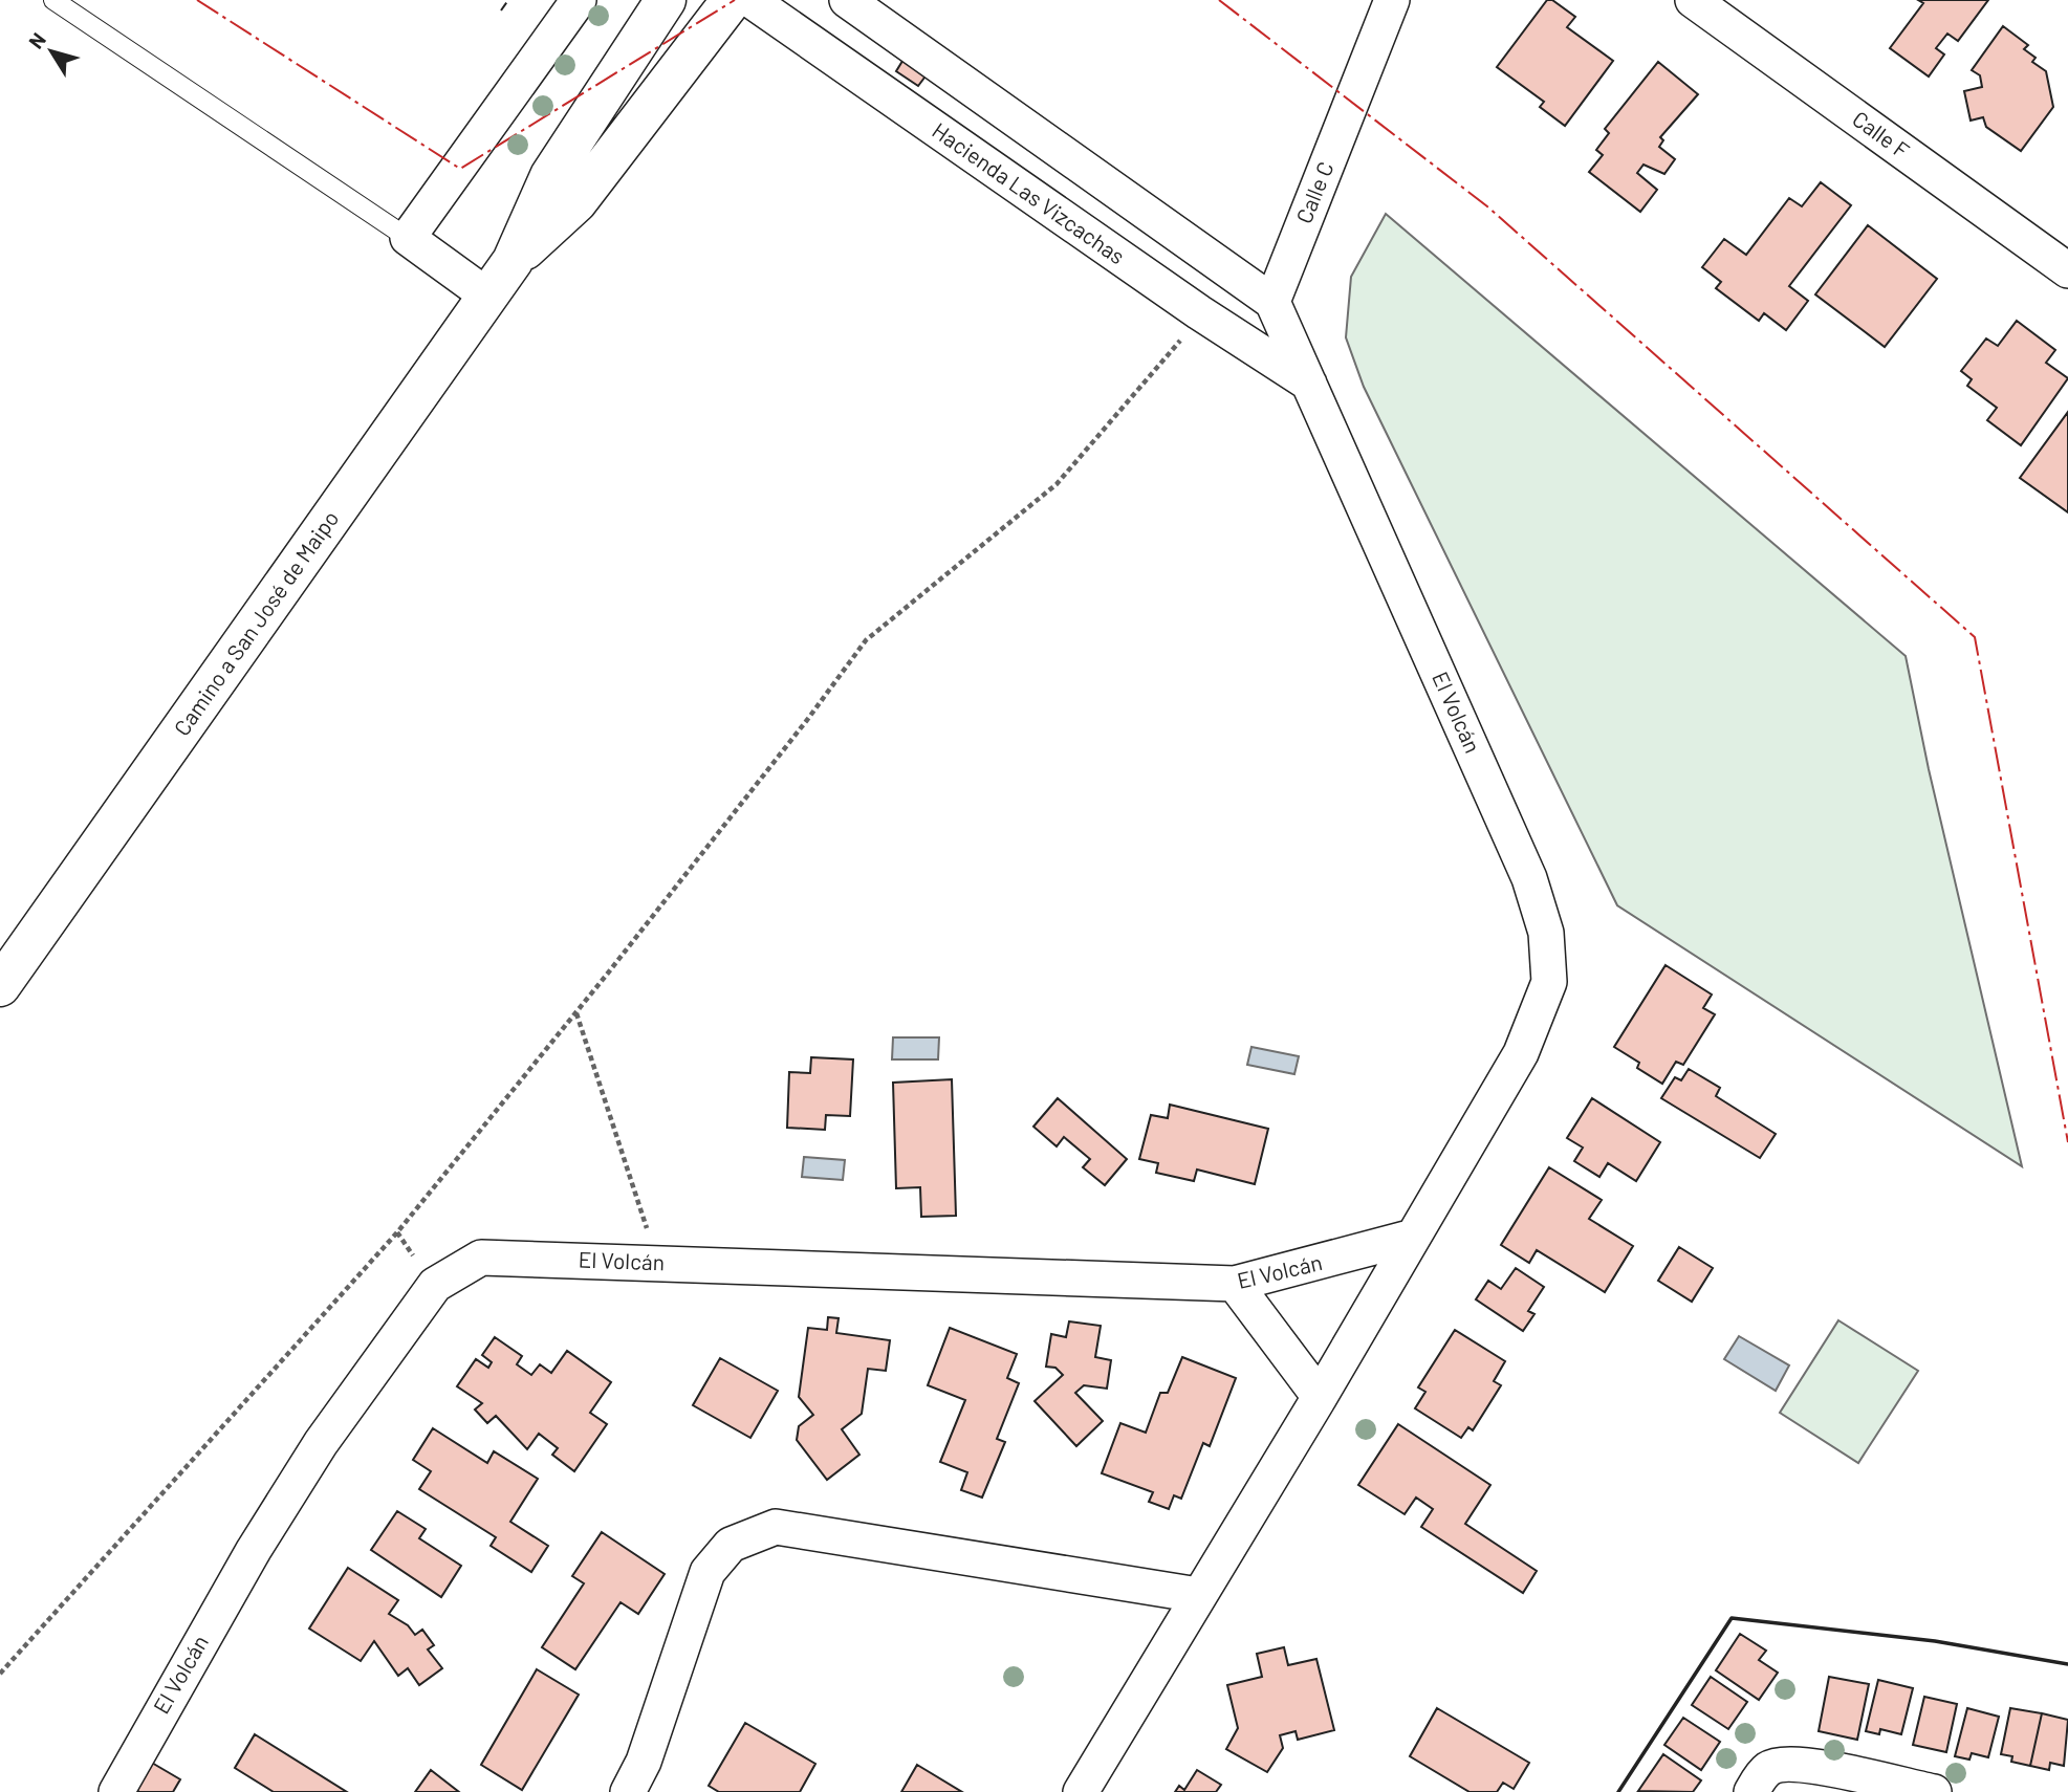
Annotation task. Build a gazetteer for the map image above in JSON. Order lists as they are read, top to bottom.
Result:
{
  "streets": {
    "main road": ["Camino a San José de Maipo"],
    "street": [
      "Calle F",
      "Calle C",
      "Hacienda Las Vizcachas",
      "El Volcán"
    ]
  },
  "crossings": [
    ["Hacienda Las Vizcachas", "El Volcán"]
  ],
  "north": "top left"
}
